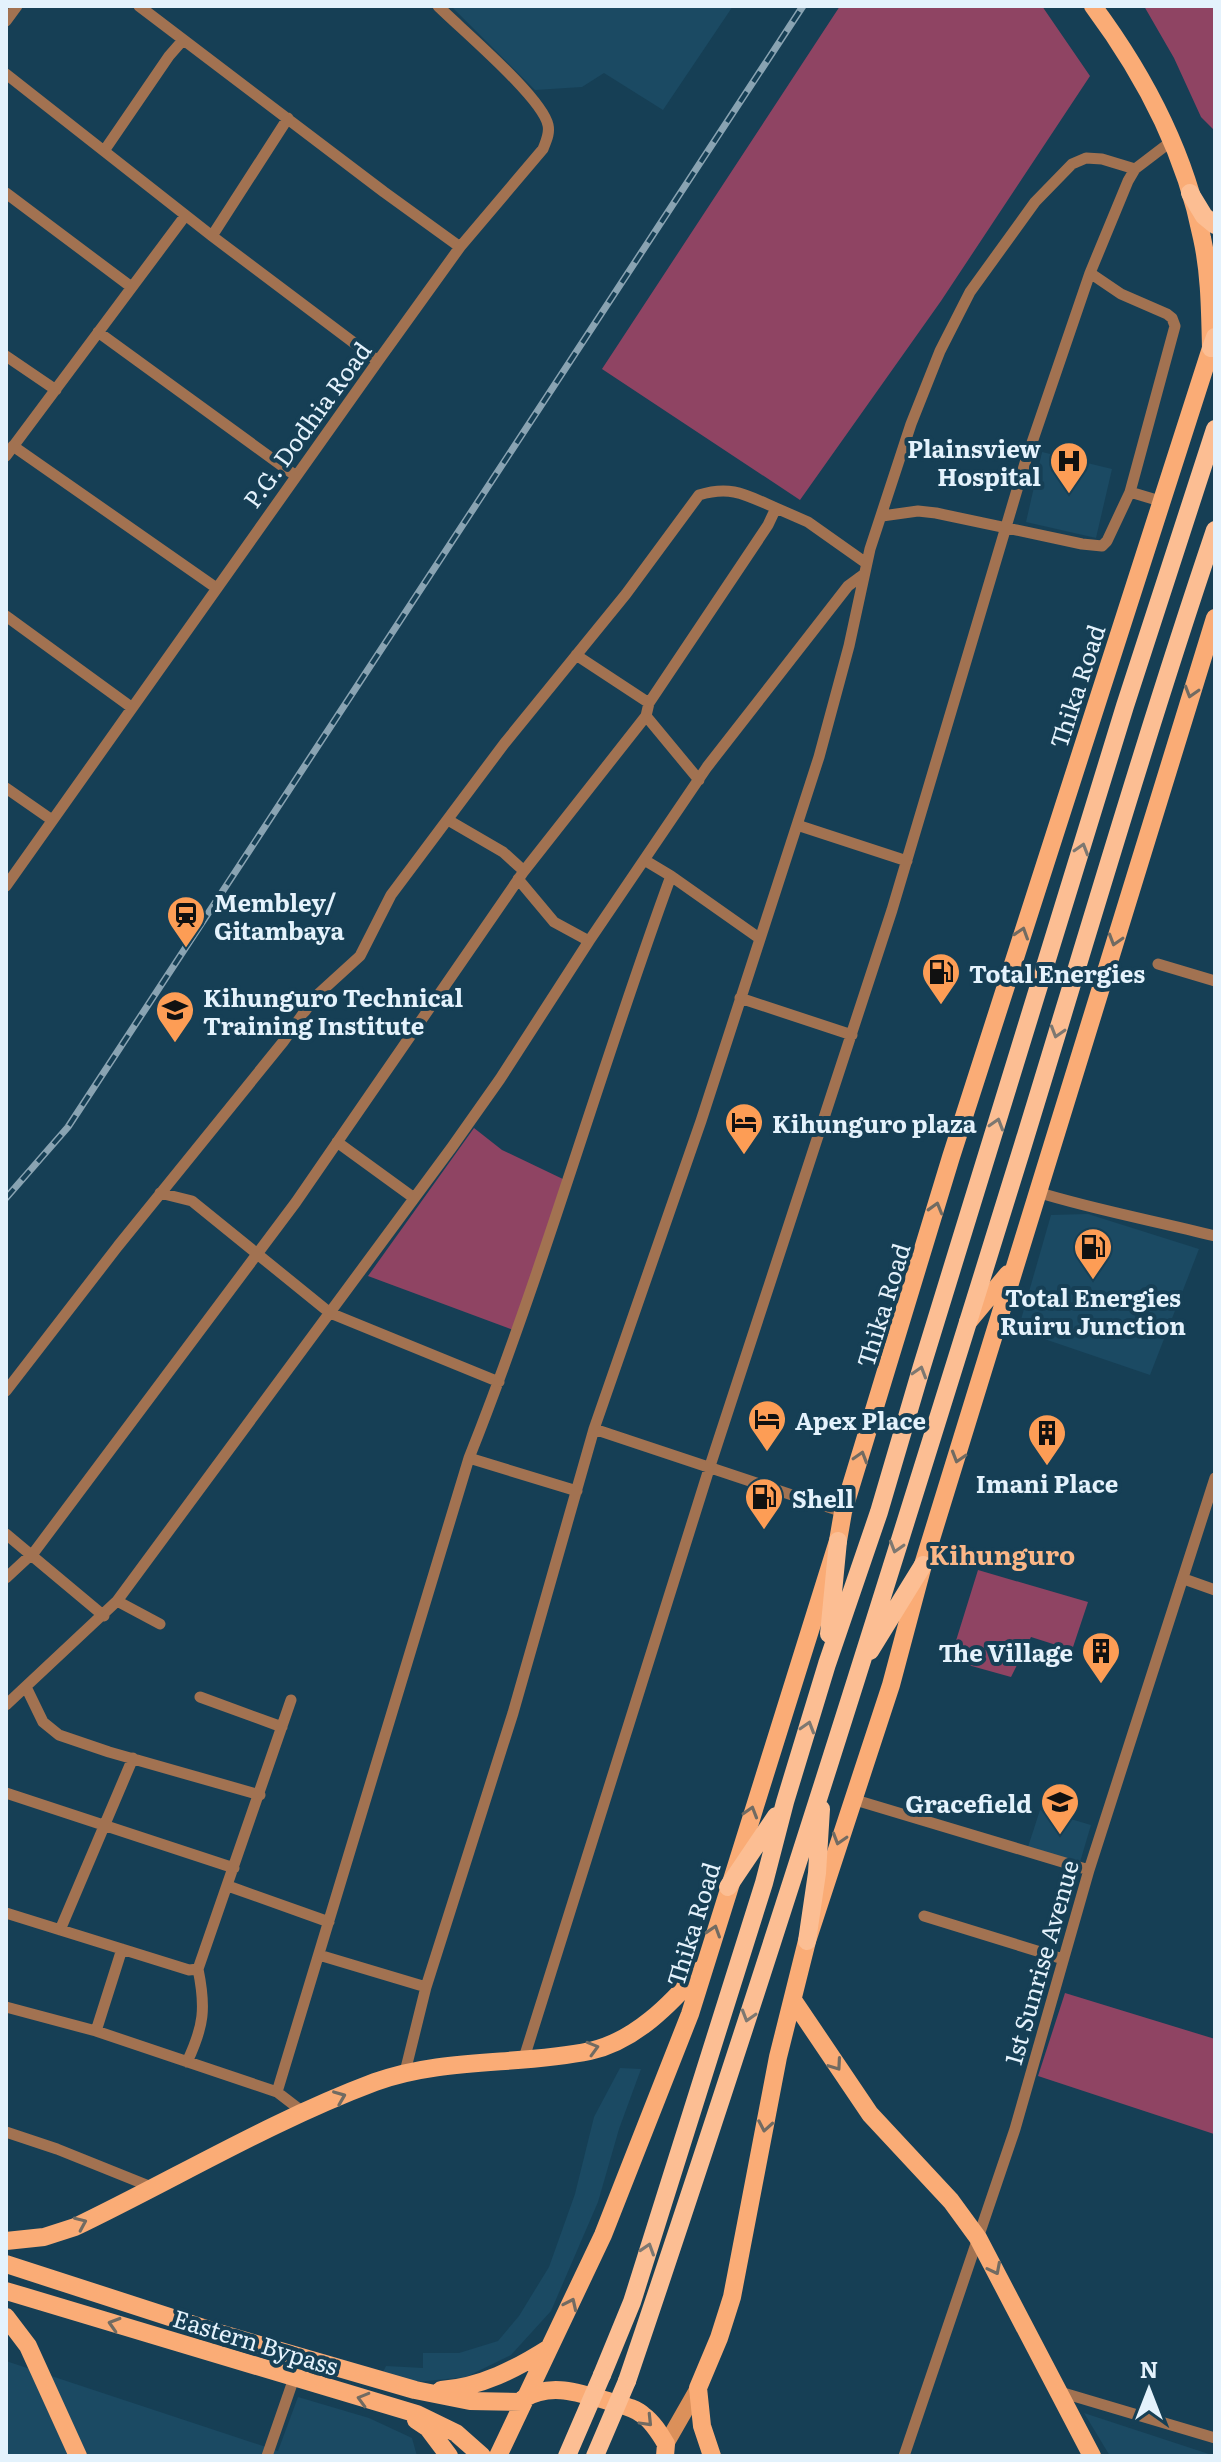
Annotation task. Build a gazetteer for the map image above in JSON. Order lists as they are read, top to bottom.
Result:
{
  "streets": {
    "main road": ["Thika Road", "Eastern Bypass"],
    "street": ["P.G. Dodhia Road", "1st Sunrise Avenue"]
  },
  "crossings": [
    ["Thika Road", "Eastern Bypass"]
  ],
  "districts": ["Kihunguro"],
  "places": {
    "hospital": ["Plainsview Hospital"],
    "station": ["Membley/ Gitambaya"],
    "fuel station": ["Total Energies", "Total Energies Ruiru Junction", "Shell"],
    "school or university": ["Kihunguro Technical Training Institute", "Gracefield"],
    "hotel": ["Kihunguro plaza", "Apex Place"],
    "building": ["Imani Place", "The Village"]
  },
  "north": "top"
}
